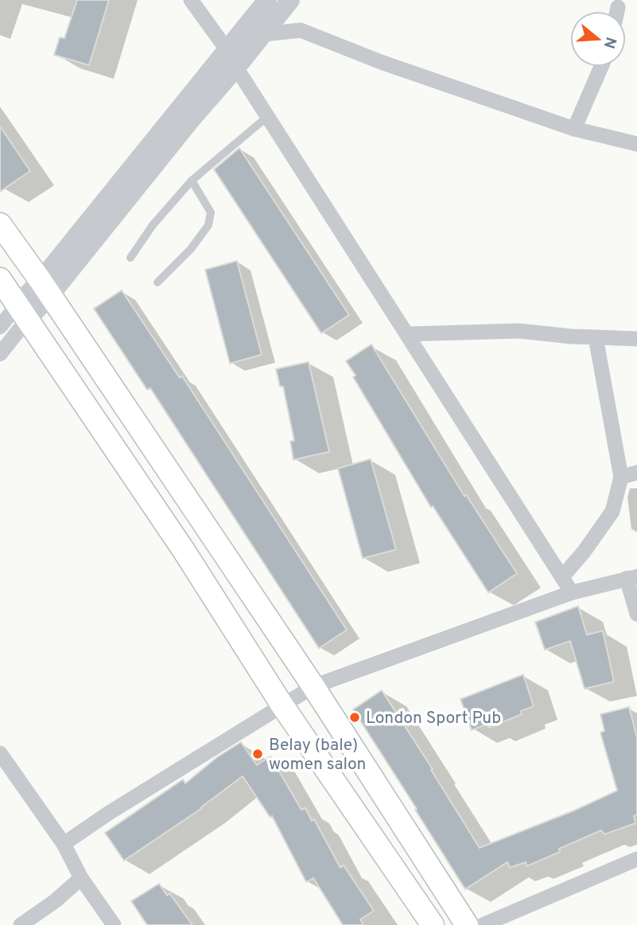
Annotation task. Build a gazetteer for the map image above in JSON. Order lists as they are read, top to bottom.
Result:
{
  "places": ["London Sport Pub", "Belay (bale) women salon"],
  "north": "right"
}
